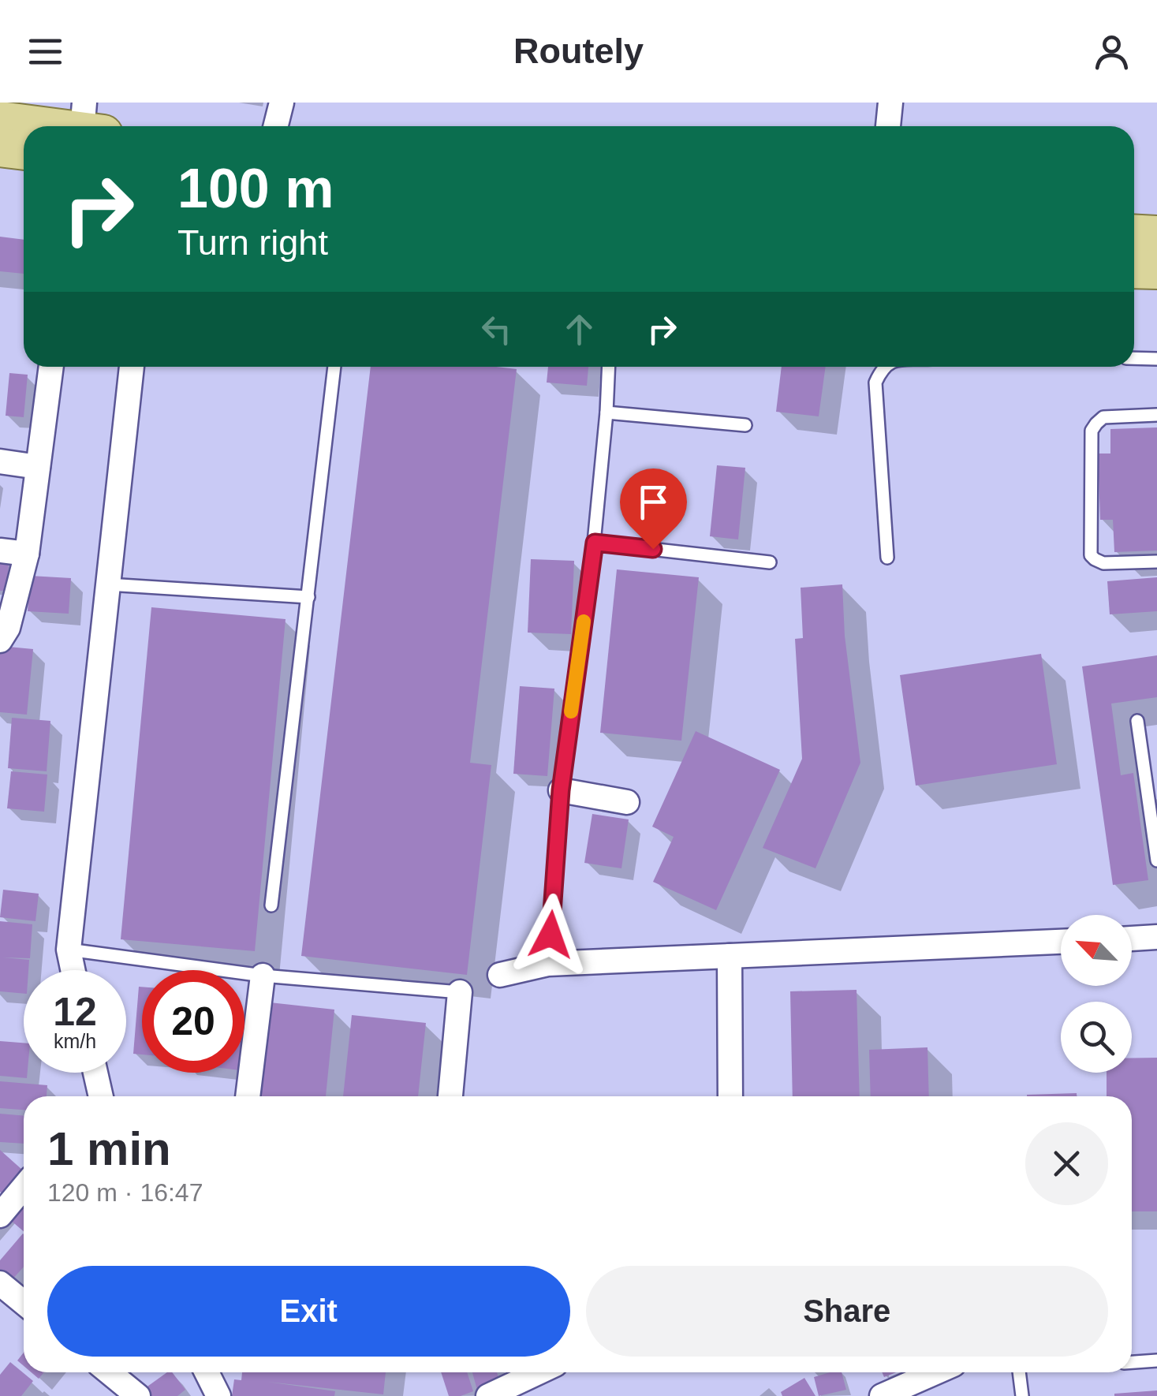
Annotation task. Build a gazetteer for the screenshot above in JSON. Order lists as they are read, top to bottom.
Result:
{
  "north": "top left",
  "page": {
    "header": "Routely",
    "turn": ["100 m", "Turn right"],
    "speed": "12 km/h",
    "limit": "20",
    "heading": ["1 min", "120 m · 16:47"],
    "buttons": ["Exit", "Share"]
  }
}
